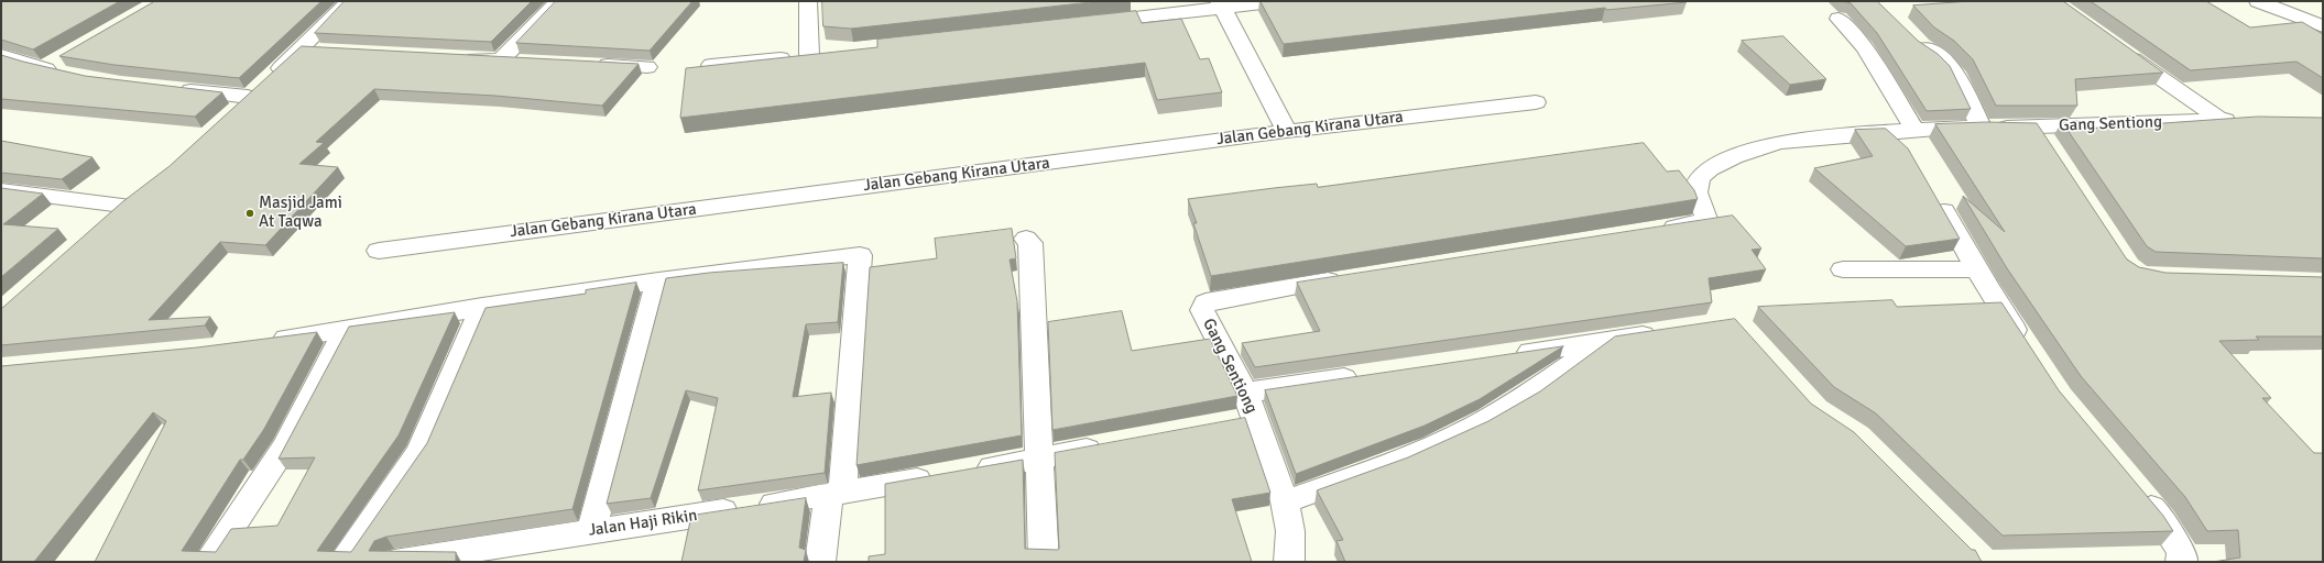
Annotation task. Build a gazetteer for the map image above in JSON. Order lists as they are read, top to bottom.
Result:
{
  "streets": {
    "street": ["Gang Sentiong", "Jalan Gebang Kirana Utara", "Jalan Haji Rikin"]
  },
  "places": ["Masjid Jami At Taqwa"]
}
